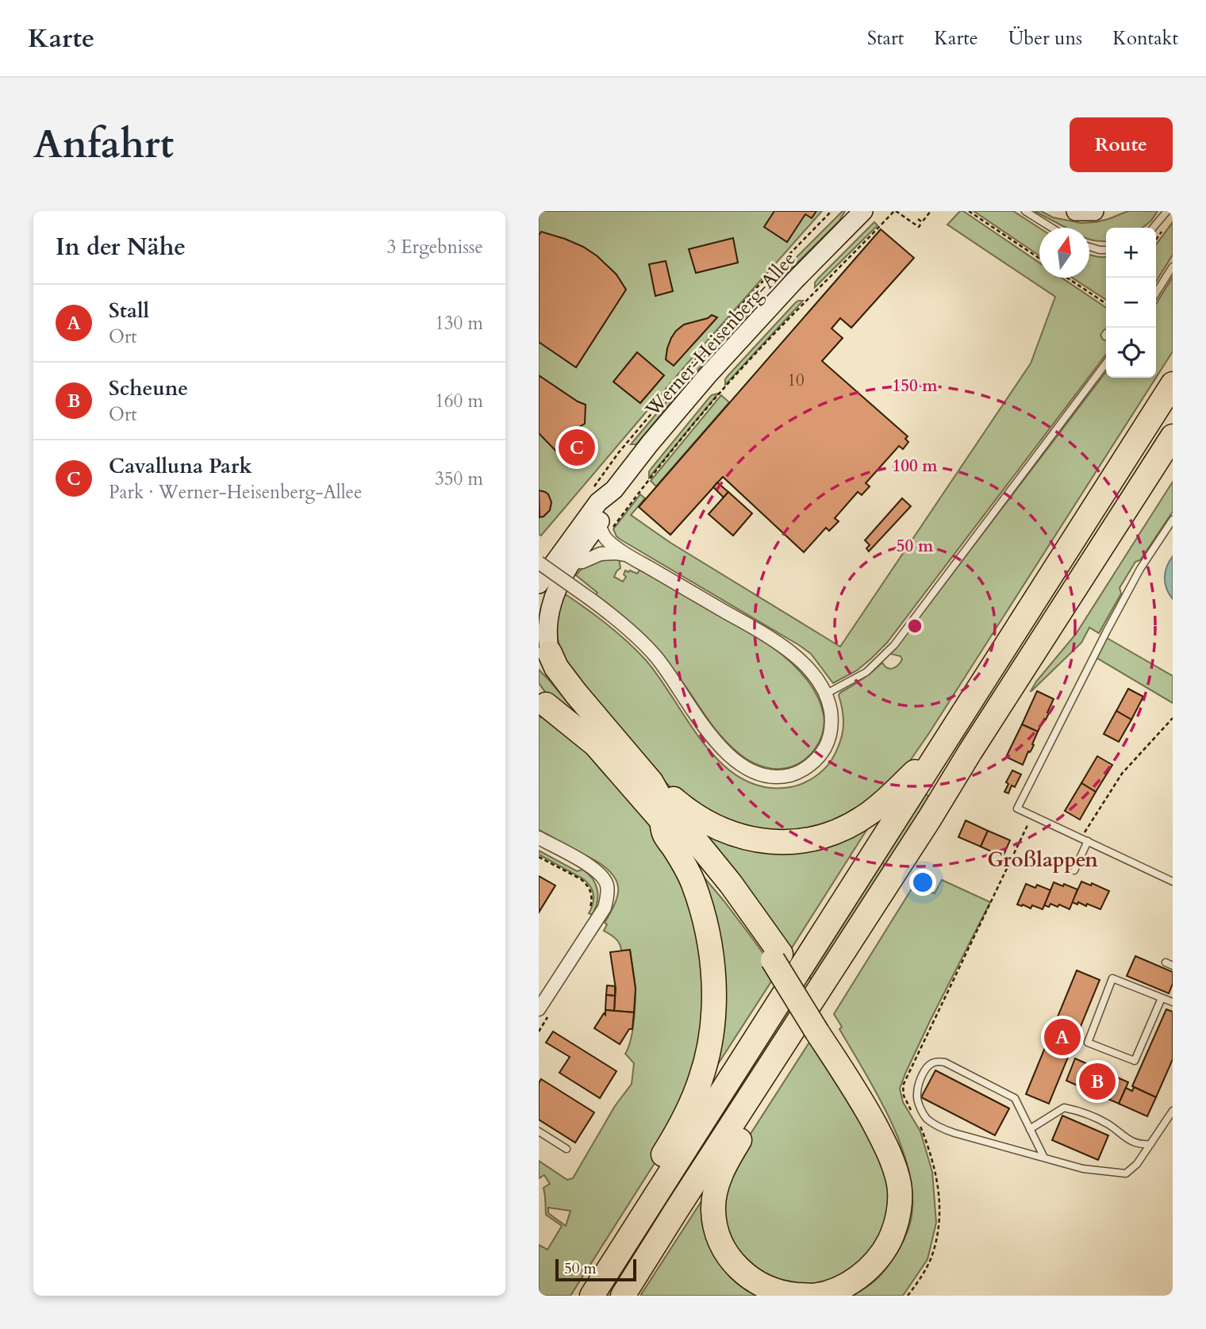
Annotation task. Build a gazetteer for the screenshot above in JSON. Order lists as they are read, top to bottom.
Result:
{
  "streets": {
    "street": ["Werner-Heisenberg-Allee"]
  },
  "districts": ["Großlappen"],
  "house_numbers": ["10"],
  "scale_bar": "50 m",
  "north": "top",
  "page": {
    "header": "Karte",
    "nav": [
      "Start",
      "Karte",
      "Über uns",
      "Kontakt"
    ],
    "buttons": "Route",
    "title": "Anfahrt",
    "heading": ["In der Nähe", "3 Ergebnisse"],
    "map_buttons": ["+", "−"],
    "list": [
      {
        "mark": "A",
        "name": "Stall",
        "note": "Ort",
        "value": "130 m"
      },
      {
        "mark": "B",
        "name": "Scheune",
        "note": "Ort",
        "value": "160 m"
      },
      {
        "mark": "C",
        "name": "Cavalluna Park",
        "note": "Park · Werner-Heisenberg-Allee",
        "value": "350 m"
      }
    ],
    "pins": ["C", "A", "B"],
    "scale": "50 m"
  },
  "rings": ["150 m", "100 m", "50 m"]
}
